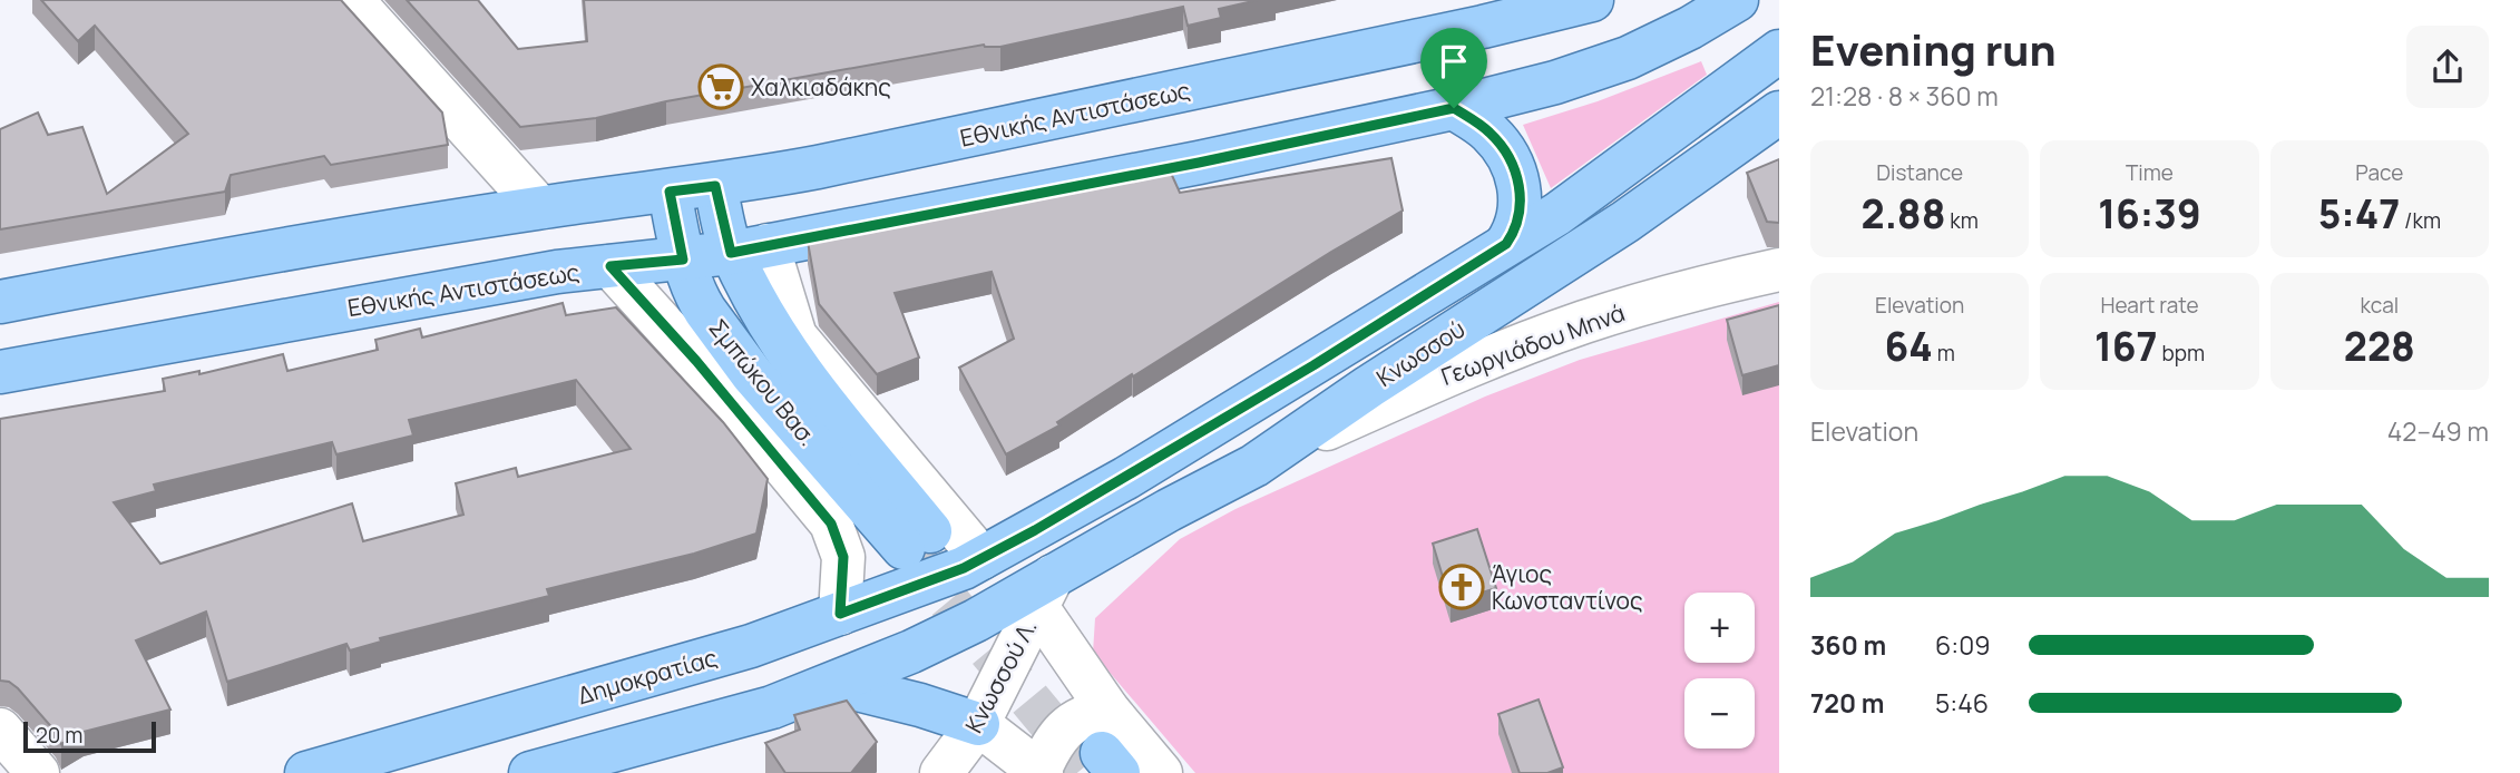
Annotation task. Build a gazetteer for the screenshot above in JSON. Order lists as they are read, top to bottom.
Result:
{
  "streets": {
    "main road": [
      "Εθνικής Αντιστάσεως",
      "Κνωσσού",
      "Σμπώκου Βασ.",
      "Δημοκρατίας"
    ],
    "street": ["Γεωργιάδου Μηνά", "Κνωσσού Λ."]
  },
  "crossings": [
    ["Εθνικής Αντιστάσεως", "Σμπώκου Βασ."],
    ["Γεωργιάδου Μηνά", "Κνωσσού"],
    ["Κνωσσού", "Δημοκρατίας"],
    ["Κνωσσού", "Κνωσσού Λ."]
  ],
  "places": {
    "supermarket": ["Χαλκιαδάκης"],
    "church": ["Άγιος Κωνσταντίνος"]
  },
  "scale_bar": "20 m",
  "page": {
    "heading": ["Evening run", "21:28 · 8 × 360 m"],
    "stats": [
      ["Distance", "2.88 km"],
      ["Time", "16:39"],
      ["Pace", "5:47 /km"],
      ["Elevation", "64 m"],
      ["Heart rate", "167 bpm"],
      ["kcal", "228"]
    ],
    "chart": ["Elevation", "42–49 m"],
    "map_buttons": ["+", "−"],
    "list": [
      {
        "name": "360 m",
        "note": "6:09"
      },
      {
        "name": "720 m",
        "note": "5:46"
      }
    ],
    "scale": "20 m"
  }
}
